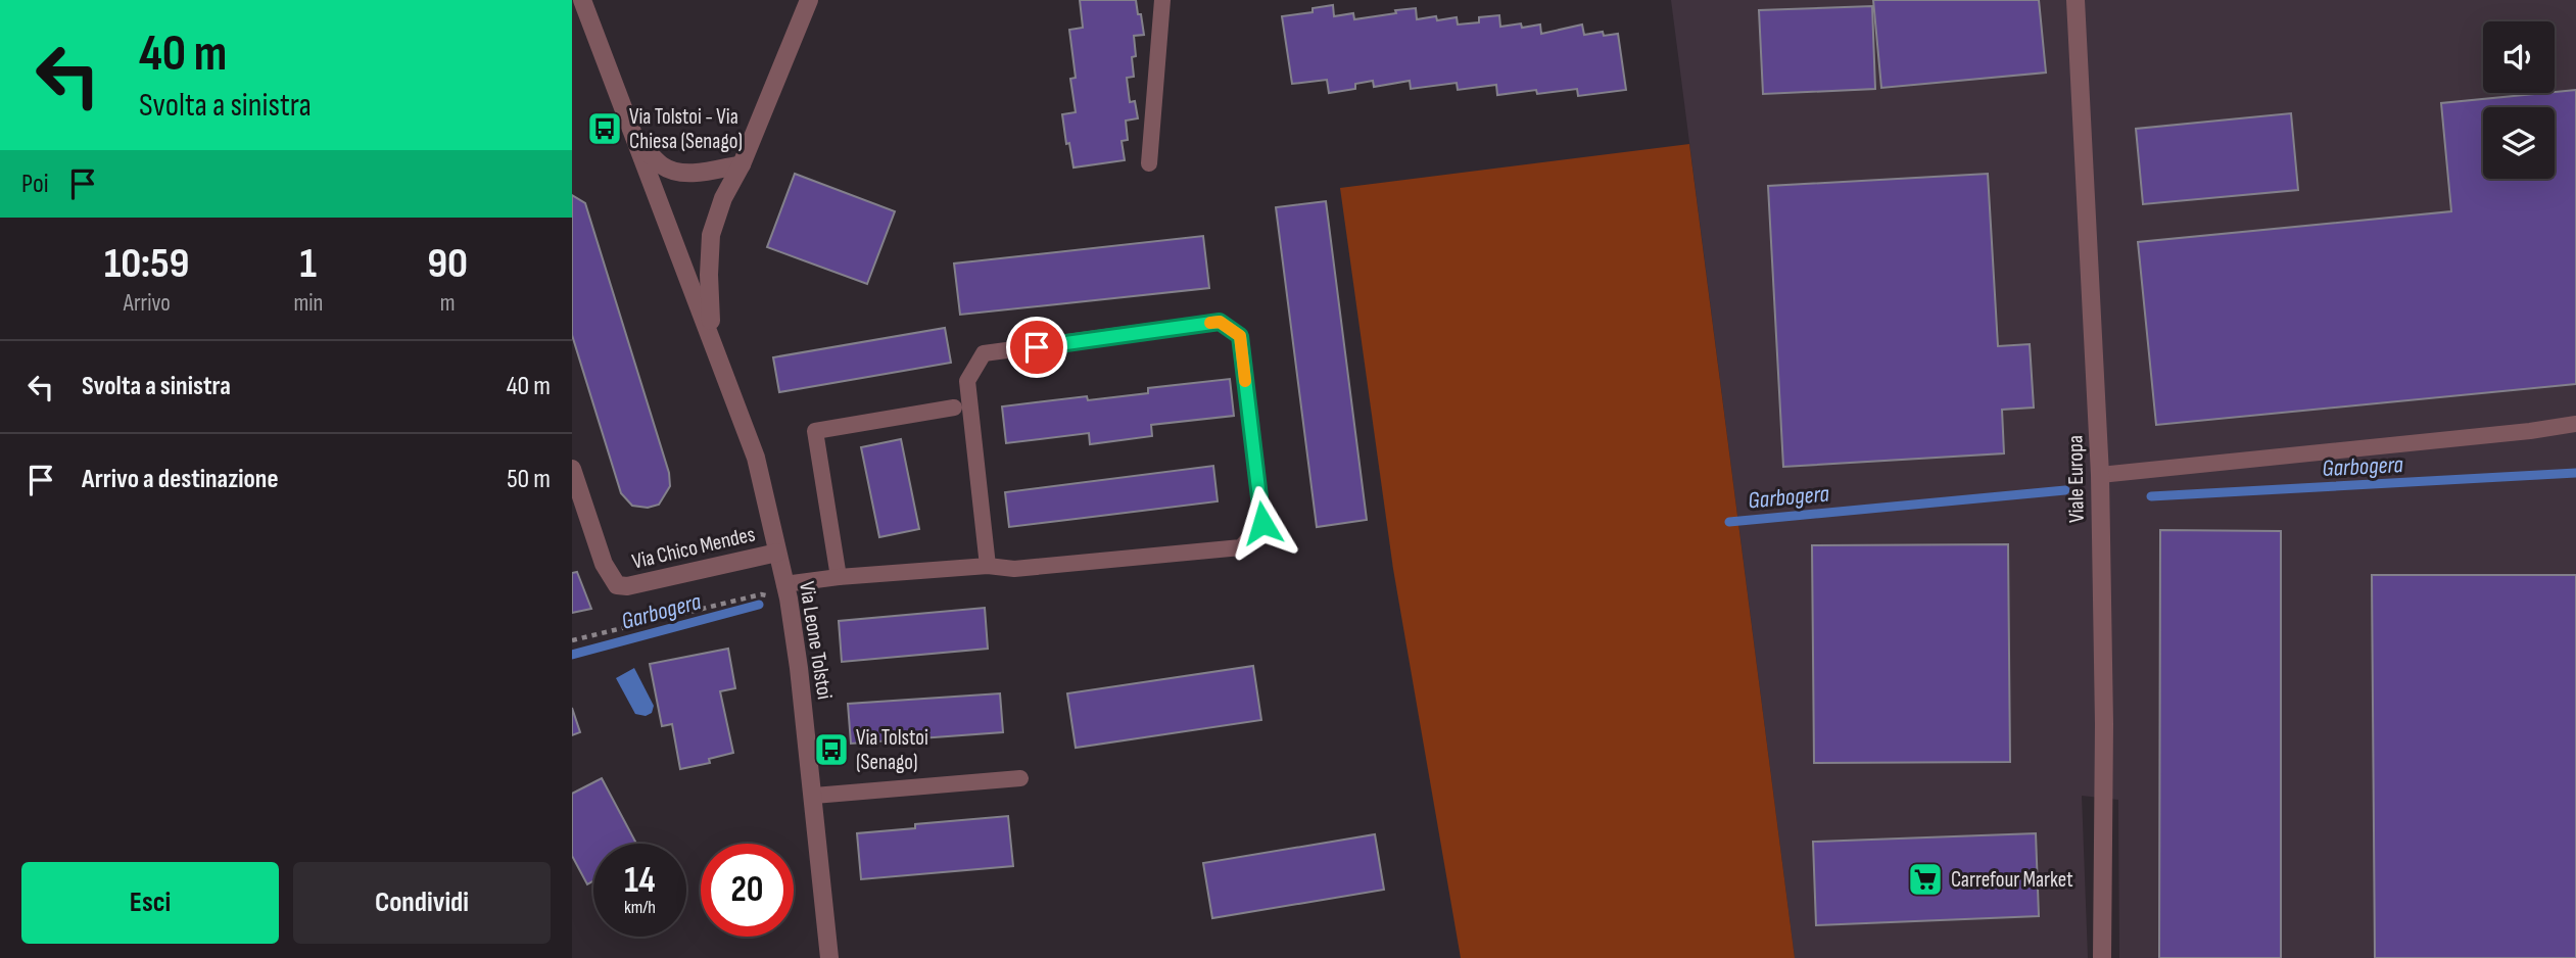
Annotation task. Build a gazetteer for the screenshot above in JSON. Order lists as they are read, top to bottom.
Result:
{
  "streets": {
    "street": ["Viale Europa", "Via Chico Mendes", "Via Leone Tolstoi"]
  },
  "crossings": [
    ["Via Chico Mendes", "Via Leone Tolstoi"]
  ],
  "water": ["Garbogera"],
  "places": {
    "bus stop": ["Via Tolstoi - Via Chiesa (Senago)", "Via Tolstoi (Senago)"],
    "supermarket": ["Carrefour Market"]
  },
  "page": {
    "turn": ["40 m", "Svolta a sinistra"],
    "then": "Poi",
    "eta": [
      "10:59",
      "Arrivo",
      "1",
      "min",
      "90",
      "m"
    ],
    "list": [
      {
        "name": "Svolta a sinistra",
        "value": "40 m"
      },
      {
        "name": "Arrivo a destinazione",
        "value": "50 m"
      }
    ],
    "speed": "14 km/h",
    "limit": "20",
    "buttons": ["Esci", "Condividi"]
  }
}
